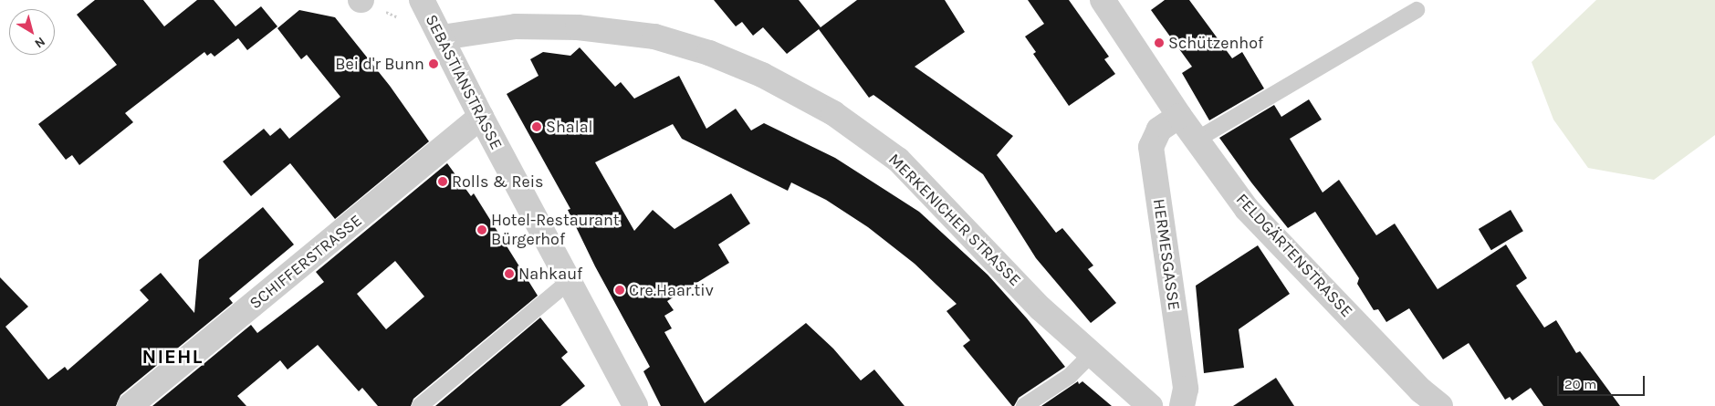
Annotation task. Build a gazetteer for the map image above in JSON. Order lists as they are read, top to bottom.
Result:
{
  "streets": {
    "street": [
      "SEBASTIANSTRASSE",
      "MERKENICHER STRASSE",
      "HERMESGASSE",
      "FELDGÄRTENSTRASSE",
      "SCHIFFERSTRASSE"
    ]
  },
  "crossings": [
    ["SEBASTIANSTRASSE", "MERKENICHER STRASSE"],
    ["SEBASTIANSTRASSE", "SCHIFFERSTRASSE"],
    ["HERMESGASSE", "FELDGÄRTENSTRASSE"]
  ],
  "districts": ["NIEHL"],
  "places": [
    "Schützenhof",
    "Bei d'r Bunn",
    "Shalal",
    "Rolls & Reis",
    "Hotel-Restaurant Bürgerhof",
    "Nahkauf",
    "Cre.Haar.tiv"
  ],
  "scale_bar": "20 m",
  "north": "bottom right"
}
